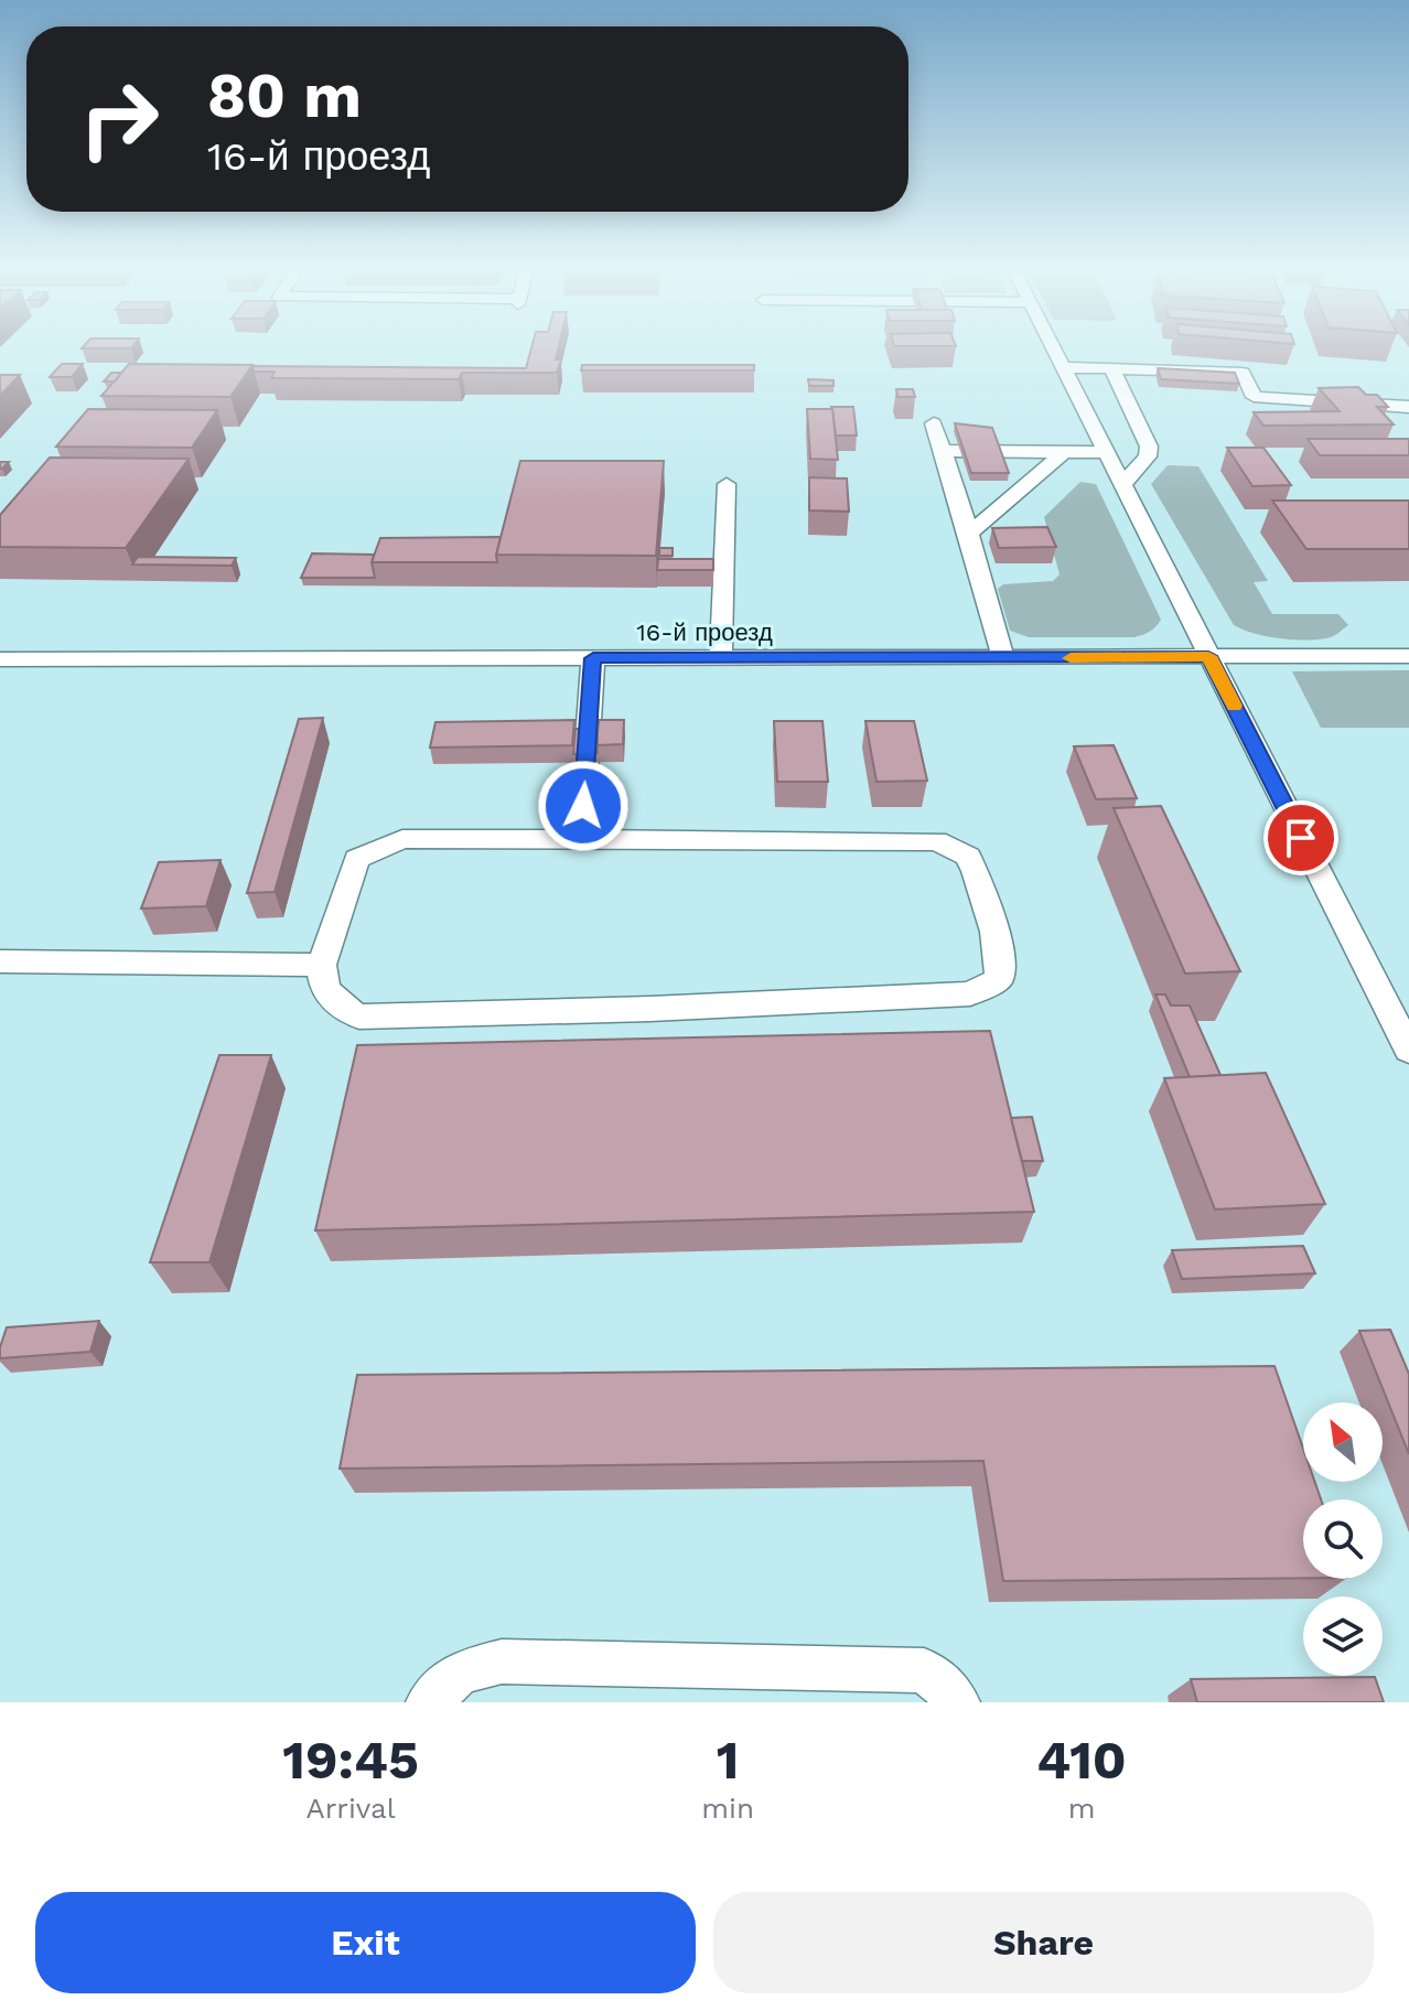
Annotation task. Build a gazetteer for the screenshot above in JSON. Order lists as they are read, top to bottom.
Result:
{
  "streets": {
    "street": ["16-й проезд"]
  },
  "north": "top left",
  "page": {
    "turn": ["80 m", "16-й проезд"],
    "eta": [
      "19:45",
      "Arrival",
      "1",
      "min",
      "410",
      "m"
    ],
    "buttons": ["Exit", "Share"]
  }
}
